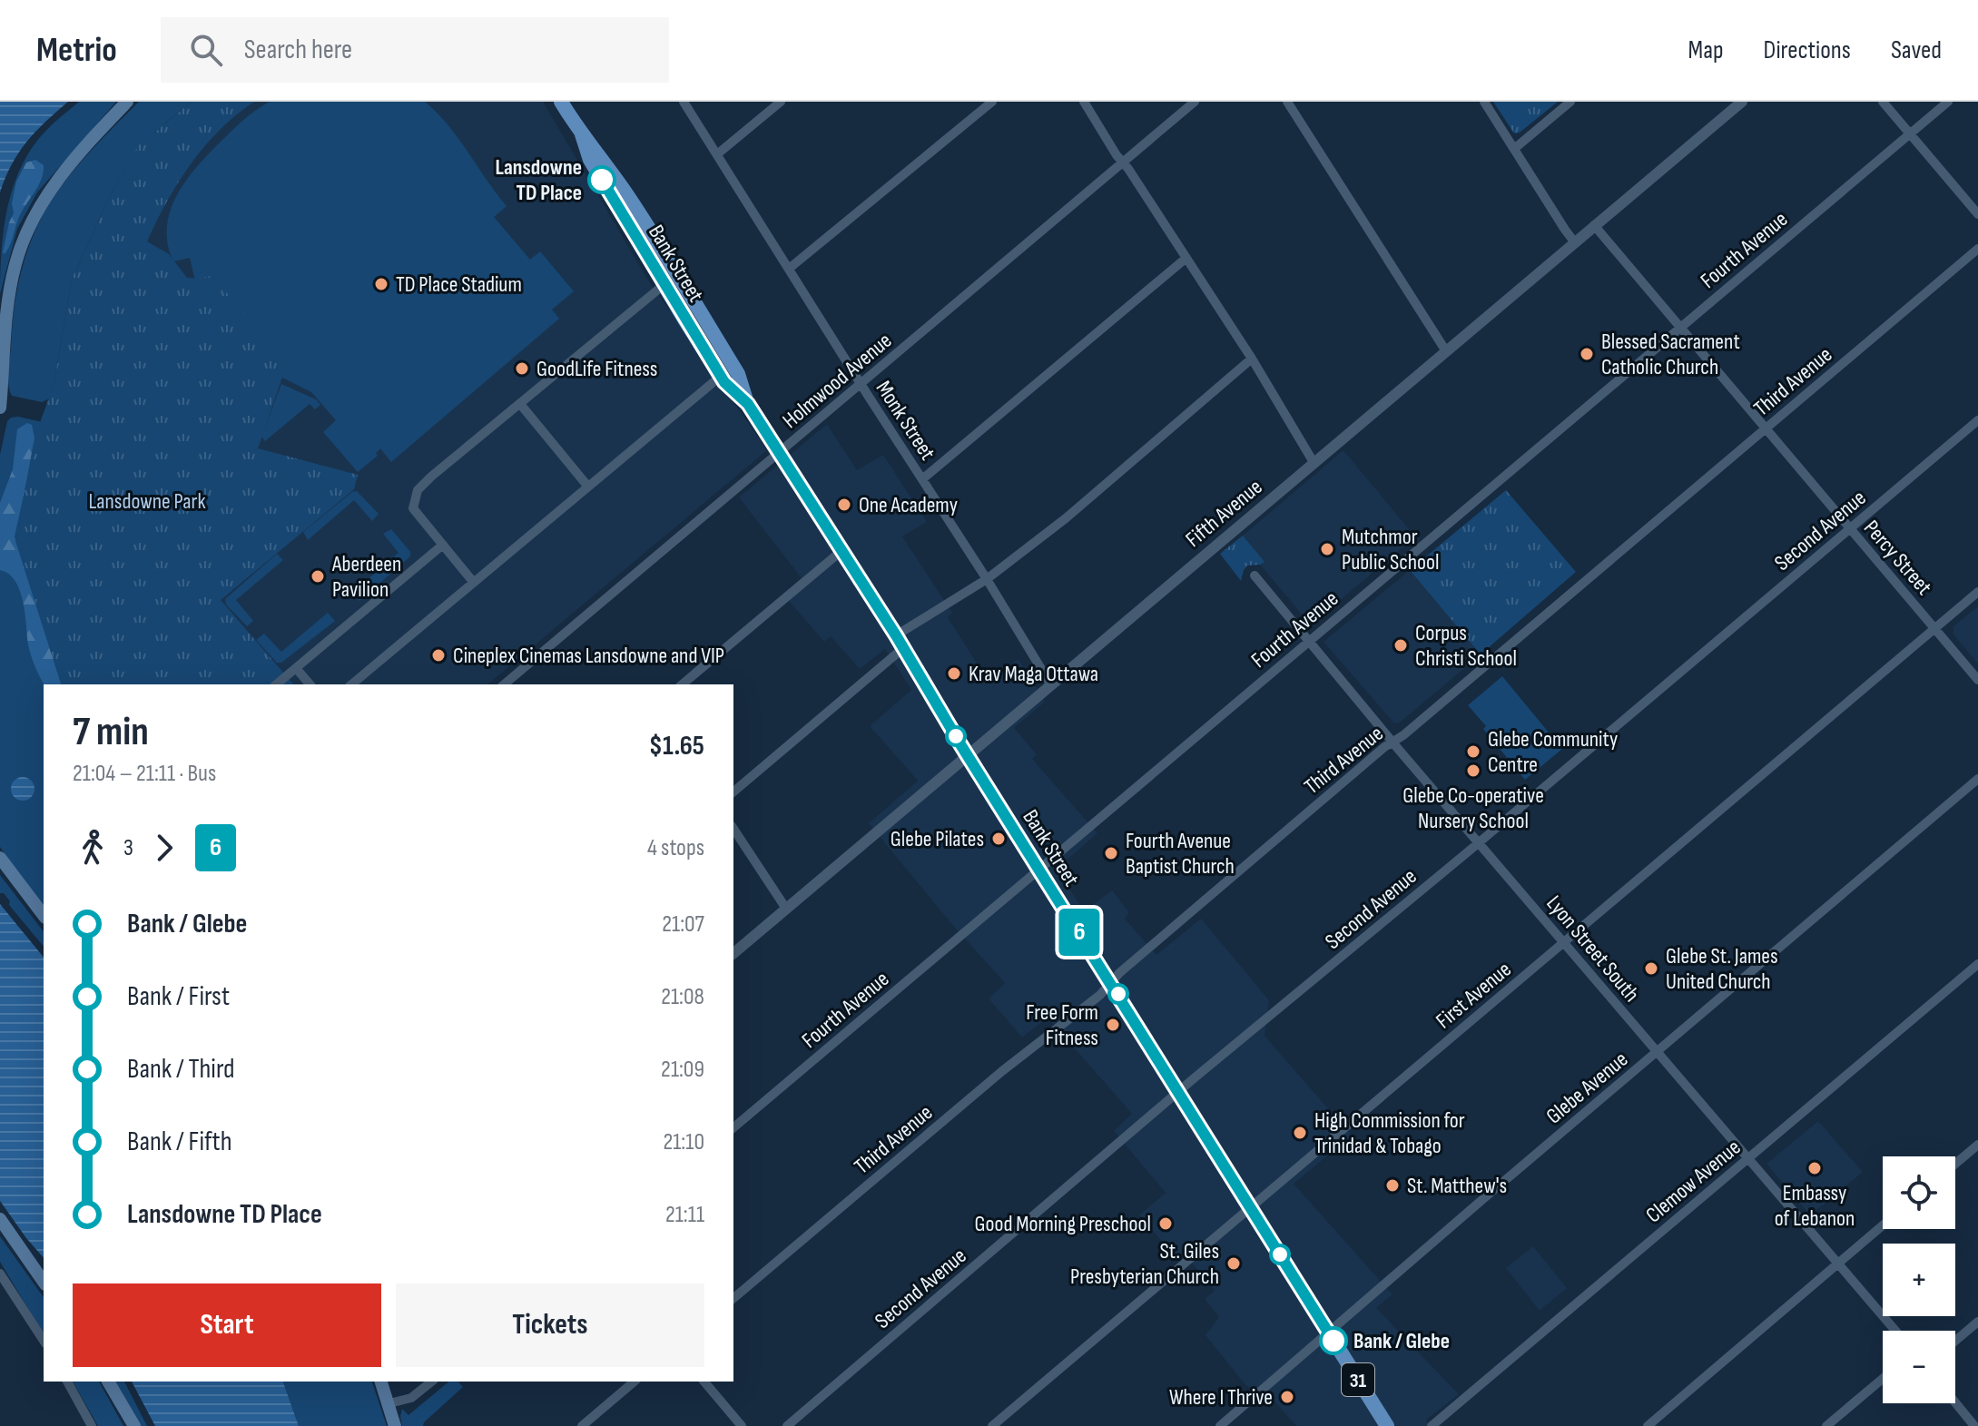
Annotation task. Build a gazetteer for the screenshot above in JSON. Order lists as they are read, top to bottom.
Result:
{
  "streets": {
    "main road": ["Bank Street", "31"],
    "street": [
      "Fourth Avenue",
      "Holmwood Avenue",
      "Third Avenue",
      "Monk Street",
      "Fifth Avenue",
      "Second Avenue",
      "Percy Street",
      "Lyon Street South",
      "First Avenue",
      "Glebe Avenue",
      "Clemow Avenue"
    ]
  },
  "crossings": [
    ["Fourth Avenue", "Bank Street"],
    ["Fourth Avenue", "Percy Street"],
    ["Fourth Avenue", "Lyon Street South"],
    ["Bank Street", "Holmwood Avenue"],
    ["Bank Street", "Third Avenue"],
    ["Bank Street", "Fifth Avenue"],
    ["Bank Street", "Second Avenue"],
    ["Bank Street", "First Avenue"],
    ["Bank Street", "Glebe Avenue"],
    ["Holmwood Avenue", "Monk Street"],
    ["Third Avenue", "Percy Street"],
    ["Third Avenue", "Lyon Street South"],
    ["Monk Street", "Fifth Avenue"],
    ["Fifth Avenue", "Percy Street"],
    ["Second Avenue", "Percy Street"],
    ["Second Avenue", "Lyon Street South"],
    ["Percy Street", "First Avenue"],
    ["Lyon Street South", "First Avenue"],
    ["Lyon Street South", "Glebe Avenue"],
    ["Lyon Street South", "Clemow Avenue"]
  ],
  "parks": ["Lansdowne Park"],
  "places": [
    "Lansdowne TD Place",
    "TD Place Stadium",
    "Blessed Sacrament Catholic Church",
    "GoodLife Fitness",
    "One Academy",
    "Mutchmor Public School",
    "Aberdeen Pavilion",
    "Corpus Christi School",
    "Cineplex Cinemas Lansdowne and VIP",
    "Krav Maga Ottawa",
    "Glebe Community Centre",
    "Glebe Co-operative Nursery School",
    "Glebe Pilates",
    "Fourth Avenue Baptist Church",
    "Glebe St. James United Church",
    "Free Form Fitness",
    "High Commission for Trinidad & Tobago",
    "Embassy of Lebanon",
    "St. Matthew's",
    "Good Morning Preschool",
    "St. Giles Presbyterian Church",
    "Bank / Glebe",
    "Where I Thrive"
  ],
  "lines": ["bus line 6"],
  "page": {
    "header": "Metrio",
    "search": "Search here",
    "nav": ["Map", "Directions", "Saved"],
    "on_map": "6",
    "heading": ["7 min", "21:04 – 21:11 · Bus", "$1.65"],
    "legs": ["3", "6", "4 stops"],
    "list": [
      {
        "name": "Bank / Glebe",
        "value": "21:07"
      },
      {
        "name": "Bank / First",
        "value": "21:08"
      },
      {
        "name": "Bank / Third",
        "value": "21:09"
      },
      {
        "name": "Bank / Fifth",
        "value": "21:10"
      },
      {
        "name": "Lansdowne TD Place",
        "value": "21:11"
      }
    ],
    "map_buttons": ["+", "−"],
    "buttons": ["Start", "Tickets"]
  }
}
